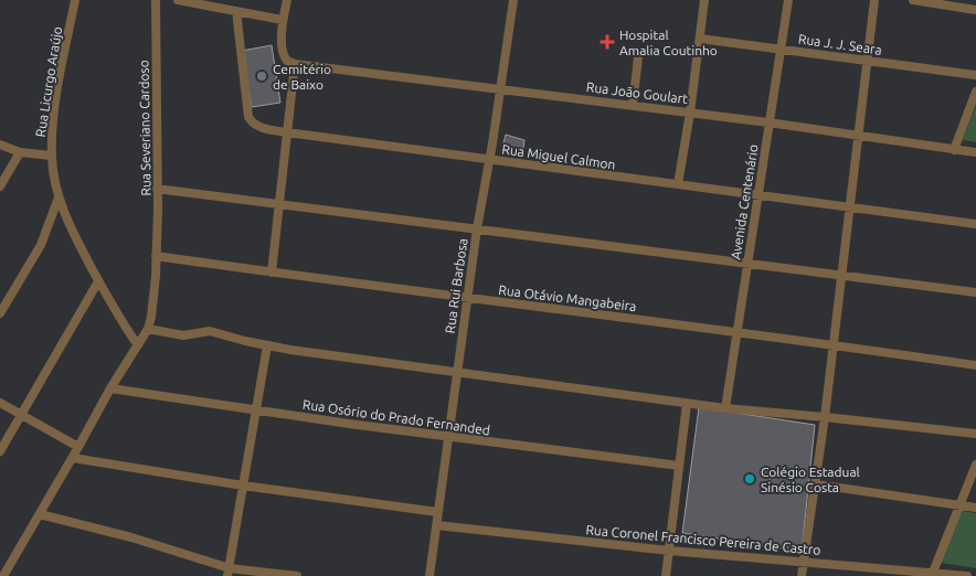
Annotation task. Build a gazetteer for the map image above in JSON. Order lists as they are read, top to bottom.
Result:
{
  "streets": {
    "street": [
      "Rua J. J. Seara",
      "Rua Licurgo Araújo",
      "Rua João Goulart",
      "Rua Severiano Cardoso",
      "Rua Miguel Calmon",
      "Avenida Centenário",
      "Rua Rui Barbosa",
      "Rua Otávio Mangabeira",
      "Rua Osório do Prado Fernanded",
      "Rua Coronel Francisco Pereira de Castro"
    ]
  },
  "crossings": [
    ["Rua J. J. Seara", "Avenida Centenário"],
    ["Rua João Goulart", "Avenida Centenário"],
    ["Rua João Goulart", "Rua Rui Barbosa"],
    ["Rua Severiano Cardoso", "Rua Otávio Mangabeira"],
    ["Rua Miguel Calmon", "Avenida Centenário"],
    ["Rua Miguel Calmon", "Rua Rui Barbosa"],
    ["Avenida Centenário", "Rua Otávio Mangabeira"],
    ["Rua Rui Barbosa", "Rua Otávio Mangabeira"],
    ["Rua Rui Barbosa", "Rua Osório do Prado Fernanded"],
    ["Rua Rui Barbosa", "Rua Coronel Francisco Pereira de Castro"]
  ],
  "places": {
    "health": ["Hospital Amalia Coutinho"],
    "other": ["Cemitério de Baixo", "Colégio Estadual Sinésio Costa"]
  }
}
